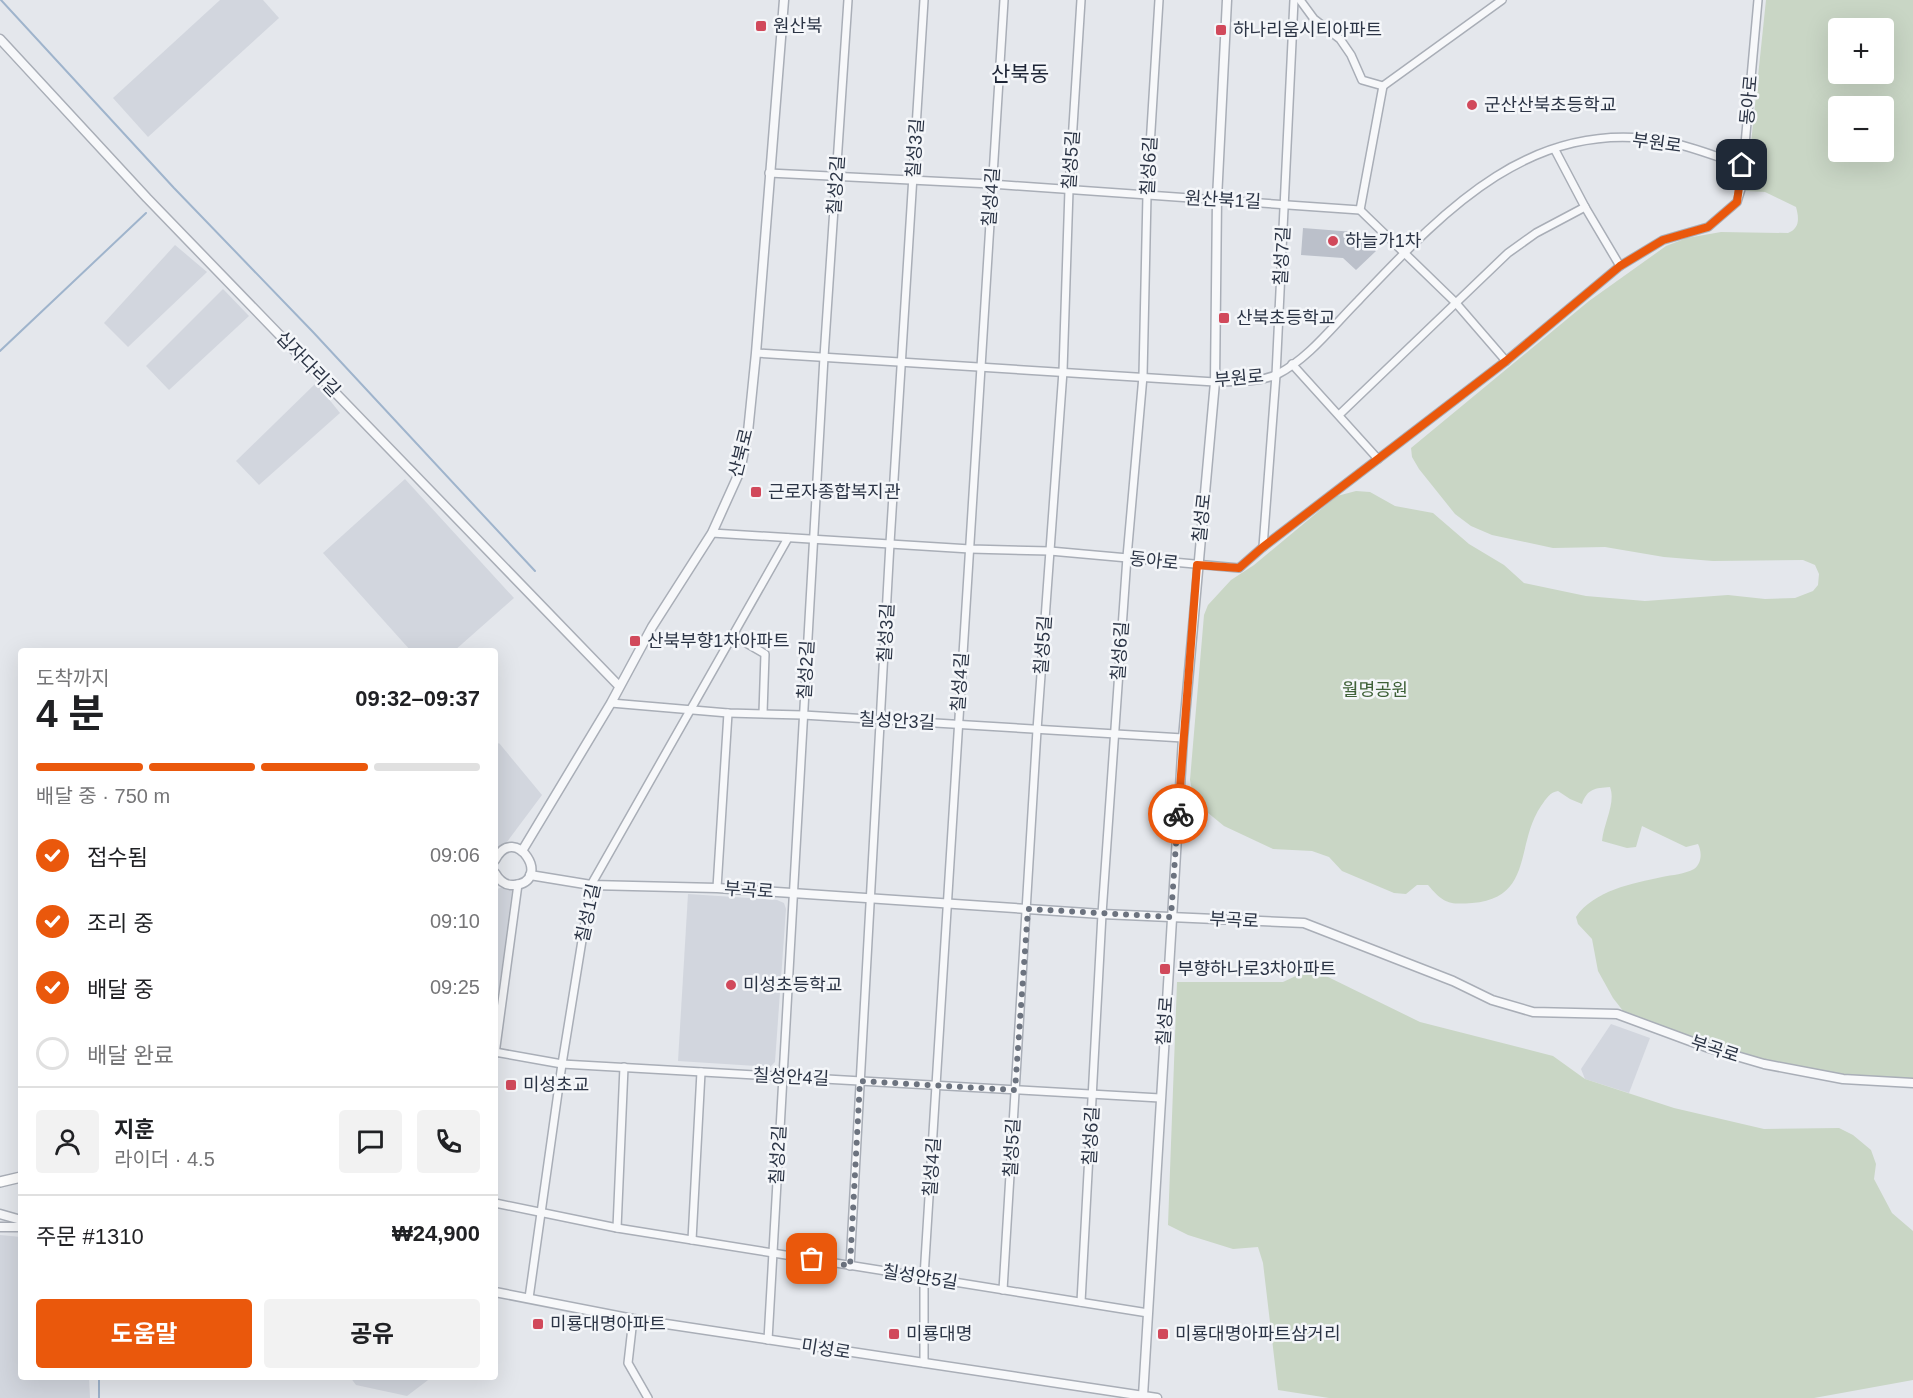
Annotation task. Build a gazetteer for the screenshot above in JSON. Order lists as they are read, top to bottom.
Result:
{
  "streets": {
    "street": [
      "동아로",
      "부원로",
      "칠성3길",
      "칠성5길",
      "칠성6길",
      "칠성2길",
      "칠성4길",
      "원산북1길",
      "칠성7길",
      "십자다리길",
      "산북로",
      "칠성로",
      "칠성안3길",
      "부곡로",
      "칠성1길",
      "칠성안4길",
      "칠성안5길",
      "미성로"
    ]
  },
  "crossings": [
    ["동아로", "부원로"],
    ["동아로", "칠성3길"],
    ["동아로", "칠성5길"],
    ["동아로", "칠성6길"],
    ["동아로", "칠성2길"],
    ["동아로", "칠성4길"],
    ["동아로", "칠성7길"],
    ["동아로", "산북로"],
    ["동아로", "칠성로"],
    ["동아로", "칠성1길"],
    ["부원로", "칠성3길"],
    ["부원로", "칠성5길"],
    ["부원로", "칠성6길"],
    ["부원로", "칠성2길"],
    ["부원로", "칠성4길"],
    ["부원로", "칠성7길"],
    ["부원로", "산북로"],
    ["부원로", "칠성로"],
    ["칠성3길", "원산북1길"],
    ["칠성3길", "칠성안3길"],
    ["칠성3길", "부곡로"],
    ["칠성3길", "칠성안4길"],
    ["칠성3길", "칠성안5길"],
    ["칠성5길", "원산북1길"],
    ["칠성5길", "칠성안3길"],
    ["칠성5길", "부곡로"],
    ["칠성5길", "칠성안4길"],
    ["칠성5길", "칠성안5길"],
    ["칠성6길", "원산북1길"],
    ["칠성6길", "칠성안3길"],
    ["칠성6길", "부곡로"],
    ["칠성6길", "칠성안4길"],
    ["칠성6길", "칠성안5길"],
    ["칠성2길", "원산북1길"],
    ["칠성2길", "칠성안3길"],
    ["칠성2길", "부곡로"],
    ["칠성2길", "칠성안4길"],
    ["칠성2길", "칠성안5길"],
    ["칠성2길", "미성로"],
    ["칠성4길", "원산북1길"],
    ["칠성4길", "칠성안3길"],
    ["칠성4길", "부곡로"],
    ["칠성4길", "칠성안4길"],
    ["칠성4길", "칠성안5길"],
    ["칠성4길", "미성로"],
    ["원산북1길", "칠성7길"],
    ["원산북1길", "산북로"],
    ["원산북1길", "칠성로"],
    ["십자다리길", "산북로"],
    ["산북로", "칠성안3길"],
    ["칠성로", "칠성안3길"],
    ["칠성로", "부곡로"],
    ["칠성로", "칠성안4길"],
    ["칠성로", "칠성안5길"],
    ["칠성로", "미성로"],
    ["칠성안3길", "칠성1길"],
    ["부곡로", "칠성1길"],
    ["칠성1길", "칠성안4길"],
    ["칠성1길", "칠성안5길"],
    ["칠성1길", "미성로"]
  ],
  "districts": ["산북동"],
  "parks": ["월명공원"],
  "places": {
    "transit": [
      "원산북",
      "하나리움시티아파트",
      "산북초등학교",
      "근로자종합복지관",
      "산북부향1차아파트",
      "부향하나로3차아파트",
      "미성초교",
      "미룡대명아파트",
      "미룡대명",
      "미룡대명아파트삼거리"
    ],
    "other": ["군산산북초등학교", "하늘가1차", "미성초등학교"]
  },
  "page": {
    "map_buttons": ["+", "−"],
    "heading": ["4 분", "도착까지", "09:32–09:37"],
    "panel": [
      "지훈",
      "라이더 · 4.5",
      "주문 #1310",
      "₩24,900"
    ],
    "bar": "배달 중 · 750 m",
    "list": [
      ["접수됨", "09:06"],
      ["조리 중", "09:10"],
      ["배달 중", "09:25"],
      "배달 완료"
    ],
    "buttons": ["도움말", "공유"]
  }
}
